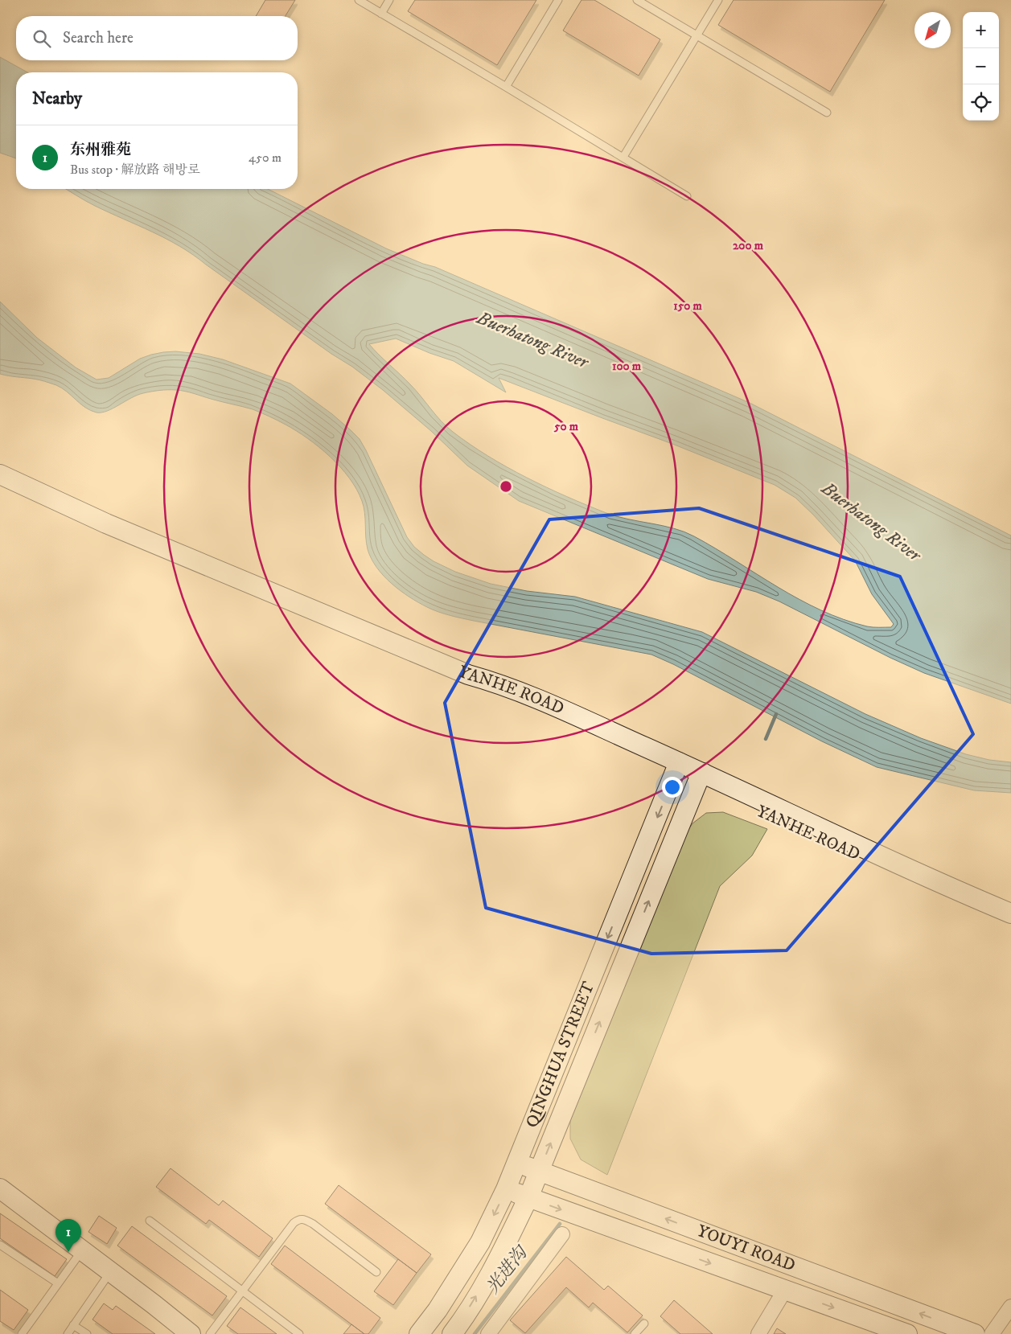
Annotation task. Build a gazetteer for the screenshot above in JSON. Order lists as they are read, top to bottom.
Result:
{
  "streets": {
    "main road": ["YANHE ROAD", "QINGHUA STREET", "YOUYI ROAD"]
  },
  "crossings": [
    ["YANHE ROAD", "QINGHUA STREET"],
    ["QINGHUA STREET", "YOUYI ROAD"]
  ],
  "water": ["Buerhatong River", "光进沟"],
  "north": "bottom left",
  "page": {
    "map_buttons": ["+", "−"],
    "search": "Search here",
    "heading": "Nearby",
    "list": [
      {
        "mark": "1",
        "name": "东州雅苑",
        "note": "Bus stop · 解放路 해방로",
        "value": "450 m"
      }
    ],
    "pins": "1"
  },
  "rings": [
    "200 m",
    "150 m",
    "100 m",
    "50 m"
  ]
}
